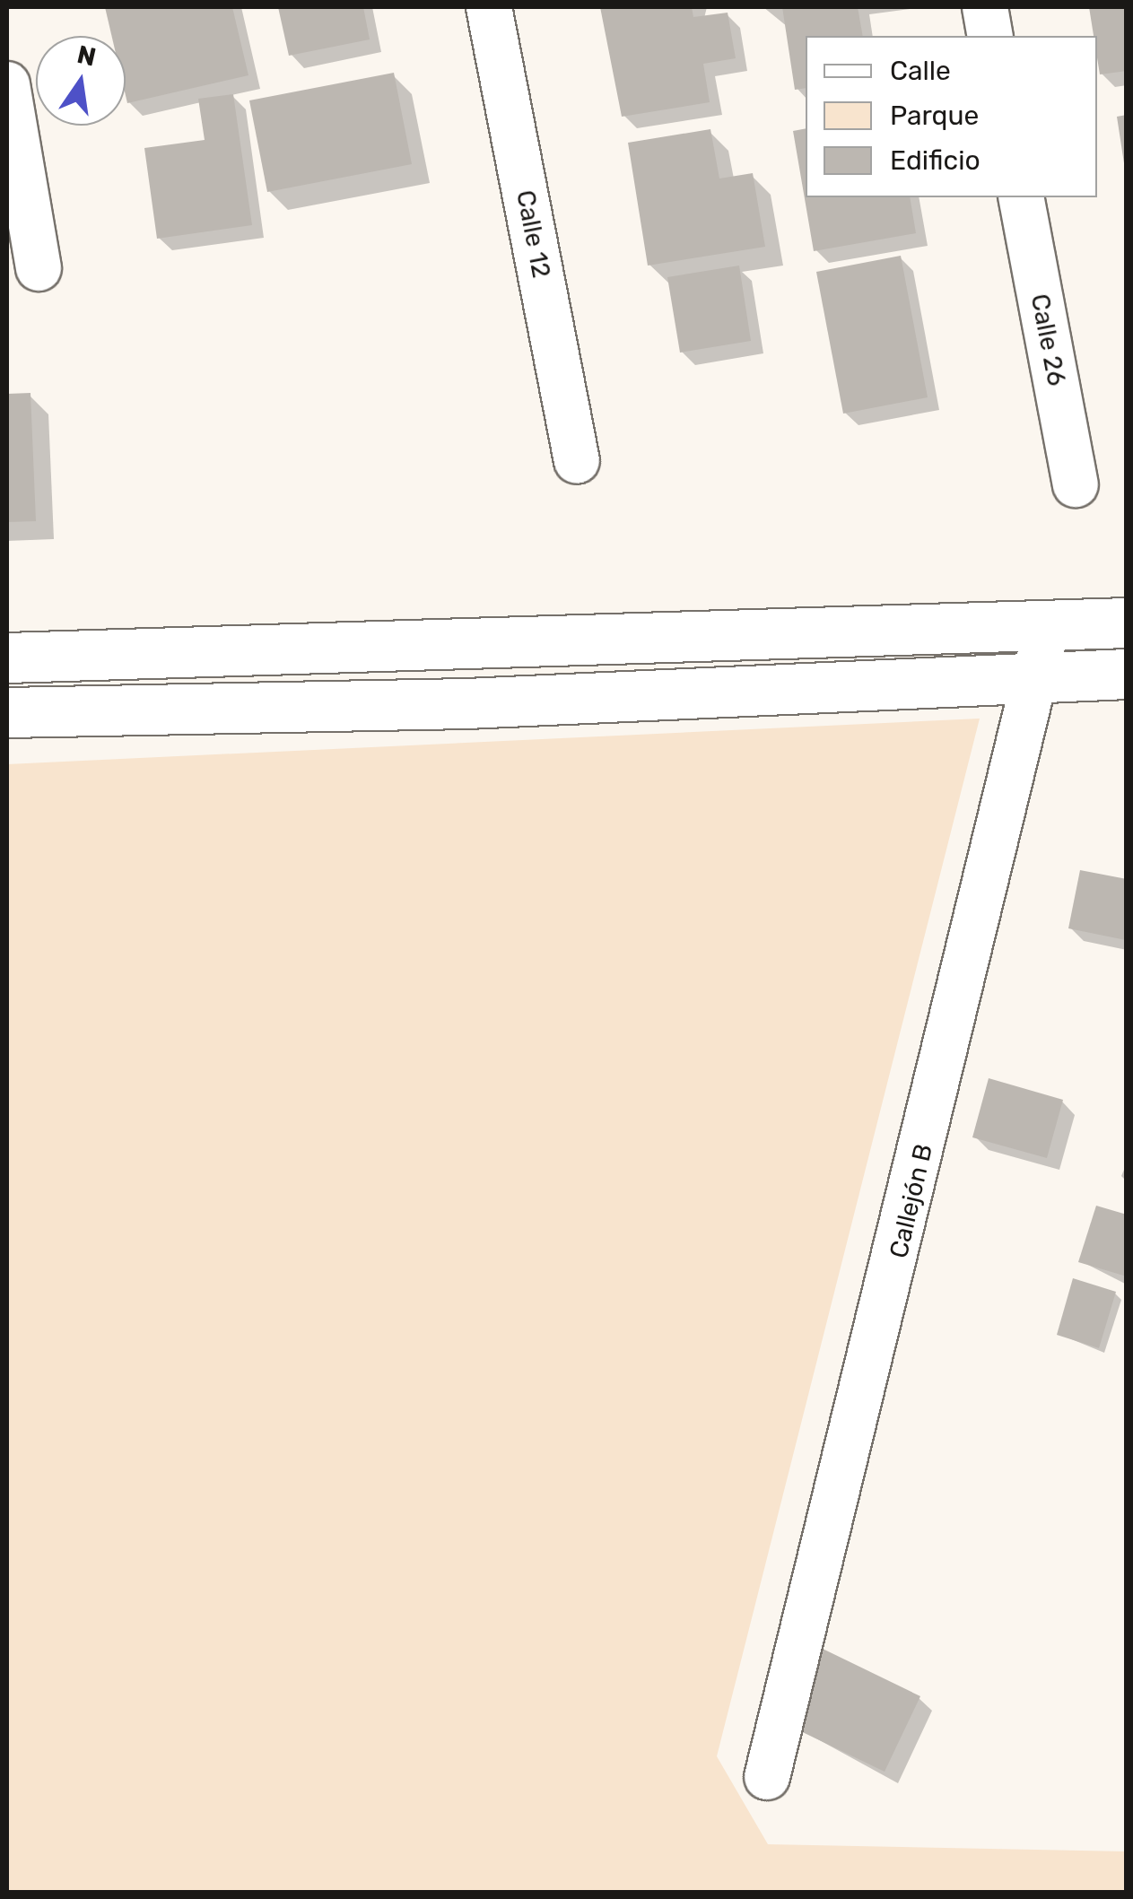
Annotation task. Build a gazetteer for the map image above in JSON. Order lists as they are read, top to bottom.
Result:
{
  "streets": {
    "street": ["Calle 12", "Calle 26", "Callejón B"]
  },
  "legend": ["Calle", "Parque", "Edificio"],
  "north": "top"
}
